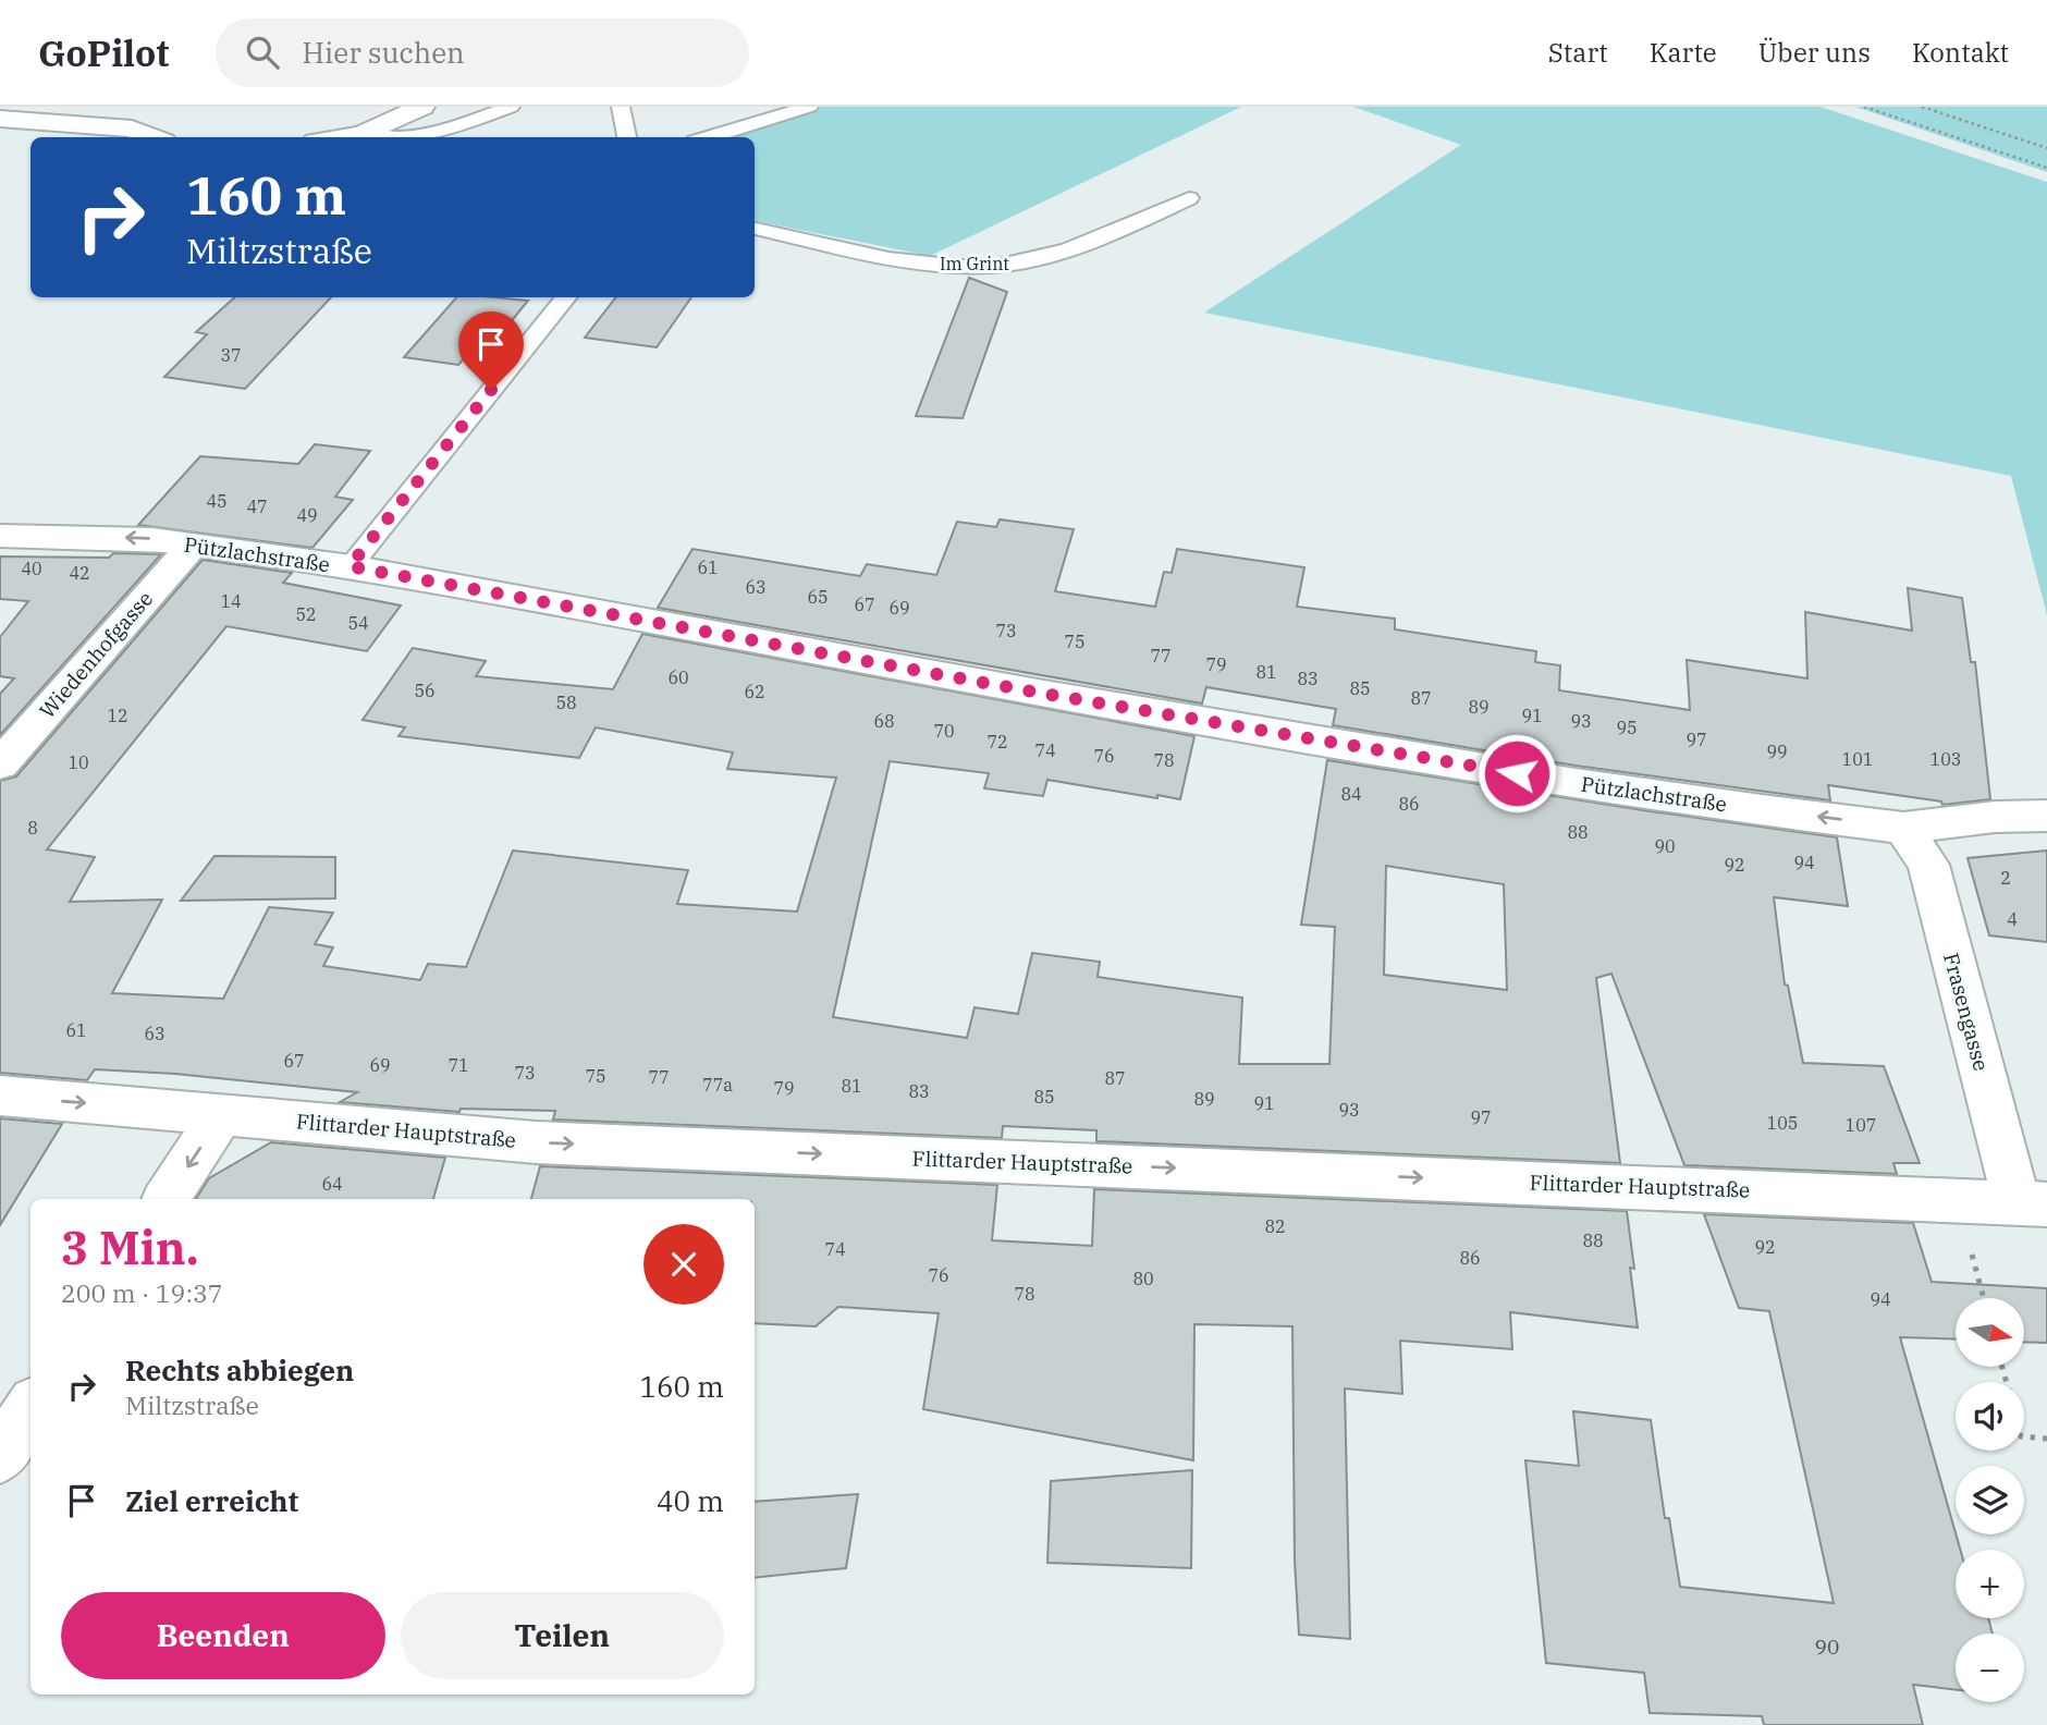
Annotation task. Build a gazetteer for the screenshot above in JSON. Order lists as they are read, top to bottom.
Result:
{
  "streets": {
    "street": [
      "Pützlachstraße",
      "Wiedenhofgasse",
      "Frasengasse",
      "Flittarder Hauptstraße"
    ],
    "lane": ["Im Grint"]
  },
  "crossings": [
    ["Pützlachstraße", "Wiedenhofgasse"],
    ["Pützlachstraße", "Frasengasse"],
    ["Frasengasse", "Flittarder Hauptstraße"]
  ],
  "one_way": ["Pützlachstraße", "Flittarder Hauptstraße"],
  "house_numbers": [
    "37",
    "45",
    "47",
    "49",
    "61",
    "40",
    "42",
    "63",
    "65",
    "14",
    "67",
    "69",
    "52",
    "54",
    "73",
    "75",
    "77",
    "79",
    "81",
    "60",
    "83",
    "85",
    "56",
    "62",
    "87",
    "58",
    "89",
    "12",
    "91",
    "68",
    "93",
    "95",
    "70",
    "97",
    "72",
    "74",
    "99",
    "76",
    "101",
    "103",
    "78",
    "10",
    "84",
    "86",
    "8",
    "88",
    "90",
    "94",
    "92",
    "2",
    "4",
    "61",
    "63",
    "67",
    "69",
    "71",
    "73",
    "75",
    "77",
    "87",
    "77a",
    "81",
    "79",
    "83",
    "85",
    "89",
    "91",
    "93",
    "97",
    "105",
    "107",
    "64",
    "82",
    "88",
    "92",
    "74",
    "86",
    "76",
    "80",
    "78",
    "94",
    "90"
  ],
  "north": "right",
  "page": {
    "header": "GoPilot",
    "search": "Hier suchen",
    "nav": [
      "Start",
      "Karte",
      "Über uns",
      "Kontakt"
    ],
    "turn": ["160 m", "Miltzstraße"],
    "heading": ["3 Min.", "200 m · 19:37"],
    "map_buttons": ["+", "−"],
    "list": [
      {
        "name": "Rechts abbiegen",
        "note": "Miltzstraße",
        "value": "160 m"
      },
      {
        "name": "Ziel erreicht",
        "value": "40 m"
      }
    ],
    "buttons": ["Beenden", "Teilen"]
  }
}
